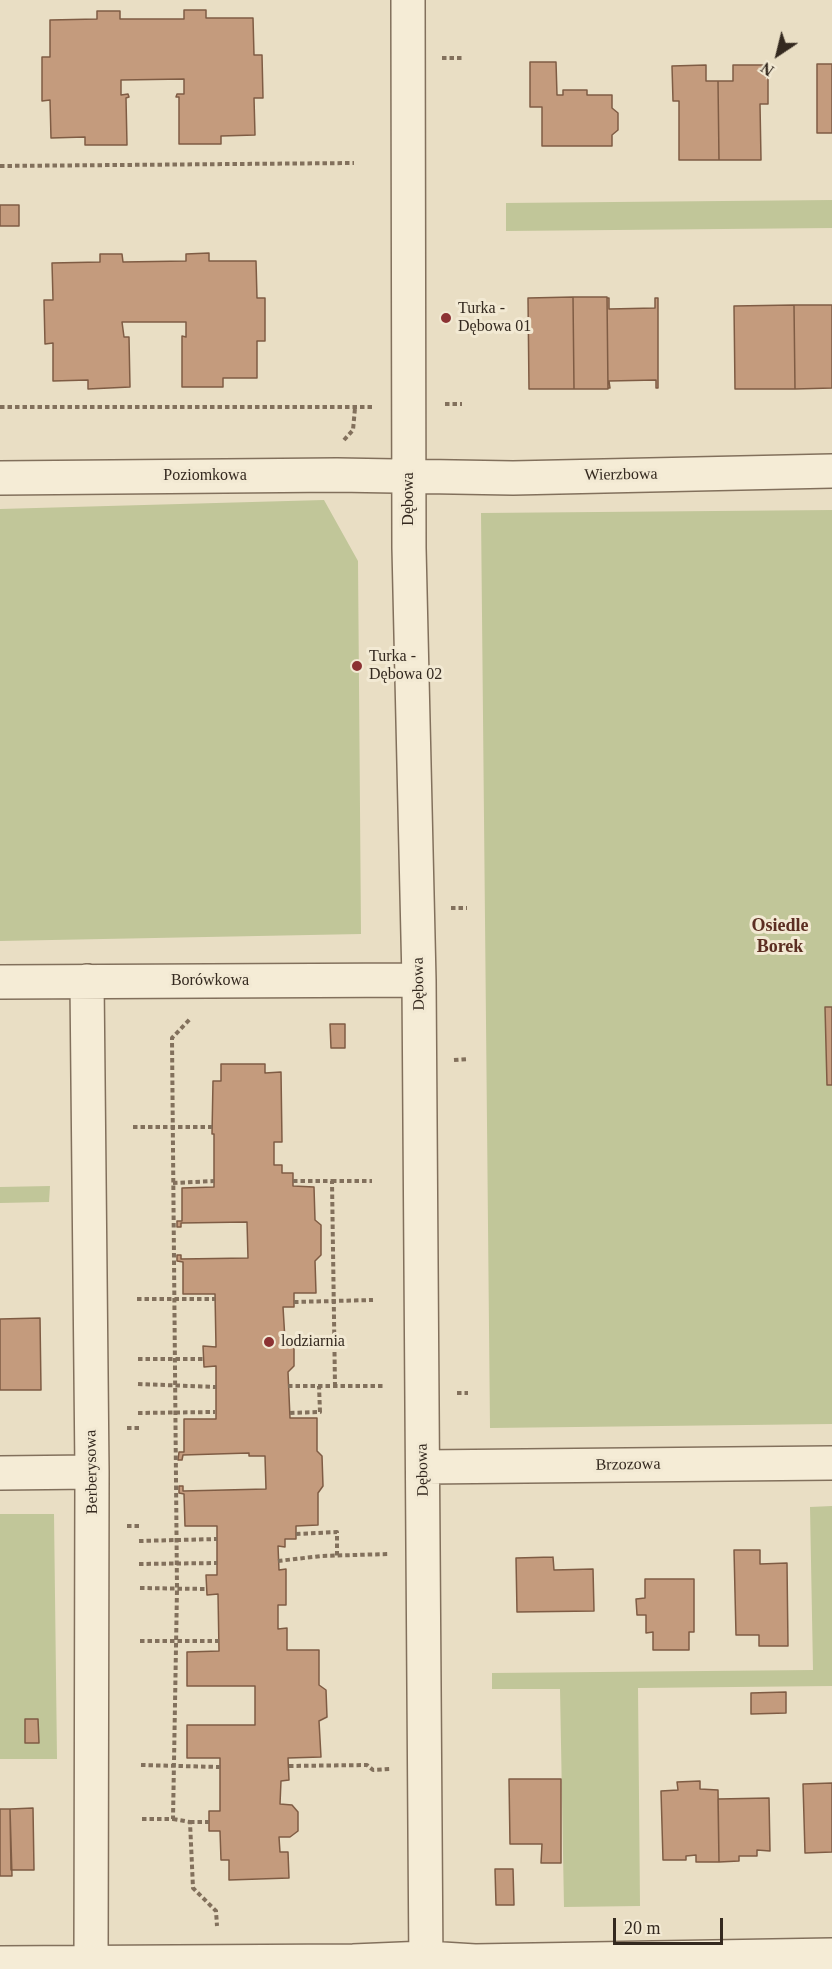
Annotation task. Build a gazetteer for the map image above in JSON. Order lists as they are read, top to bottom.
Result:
{
  "streets": {
    "street": [
      "Wierzbowa",
      "Poziomkowa",
      "Dębowa",
      "Borówkowa",
      "Brzozowa",
      "Berberysowa"
    ]
  },
  "crossings": [
    ["Wierzbowa", "Poziomkowa"],
    ["Wierzbowa", "Dębowa"],
    ["Poziomkowa", "Dębowa"],
    ["Dębowa", "Borówkowa"],
    ["Dębowa", "Brzozowa"],
    ["Borówkowa", "Berberysowa"]
  ],
  "districts": ["Osiedle Borek"],
  "places": ["Turka - Dębowa 01", "Turka - Dębowa 02", "lodziarnia"],
  "scale_bar": "20 m",
  "north": "bottom left"
}
